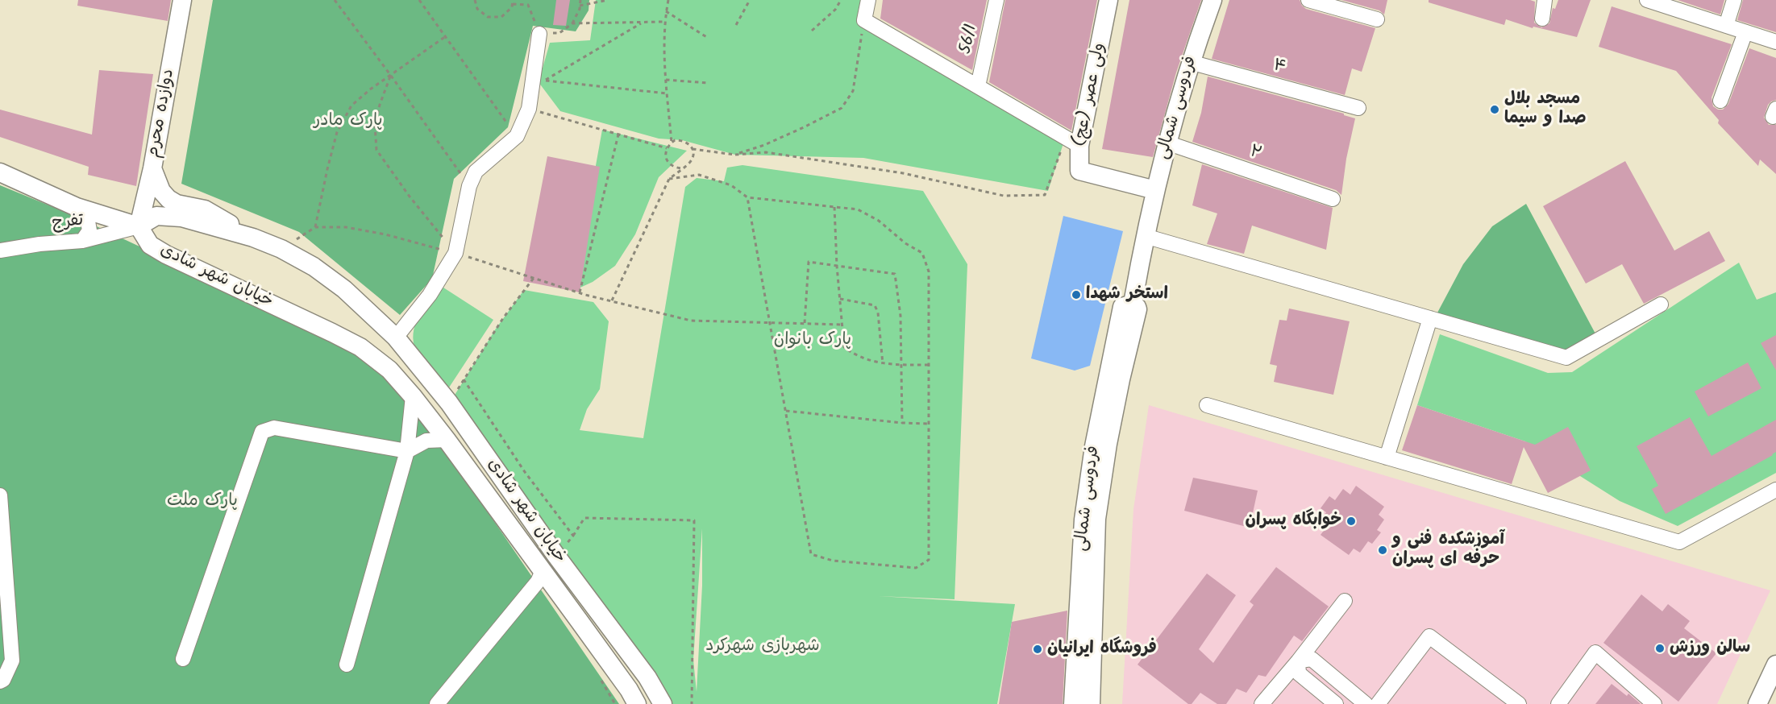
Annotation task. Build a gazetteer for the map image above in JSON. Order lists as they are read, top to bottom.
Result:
{
  "streets": {
    "main road": [
      "ولی عصر (عج)",
      "فردوسی شمالی",
      "دوازده محرم",
      "خیابان شهر شادی"
    ],
    "street": [
      "56/1",
      "۴",
      "۲",
      "تفرج"
    ]
  },
  "crossings": [
    ["۴", "فردوسی شمالی"],
    ["ولی عصر (عج)", "فردوسی شمالی"],
    ["فردوسی شمالی", "۲"],
    ["دوازده محرم", "تفرج"],
    ["دوازده محرم", "خیابان شهر شادی"],
    ["تفرج", "خیابان شهر شادی"]
  ],
  "parks": [
    "پارک مادر",
    "پارک بانوان",
    "پارک ملت",
    "شهربازی شهرکرد"
  ],
  "places": [
    "مسجد بلال صدا و سیما",
    "استخر شهدا",
    "خوابگاه پسران",
    "آموزشکده فنی و حرفه ای پسران",
    "سالن ورزش",
    "فروشگاه ایرانیان"
  ]
}
